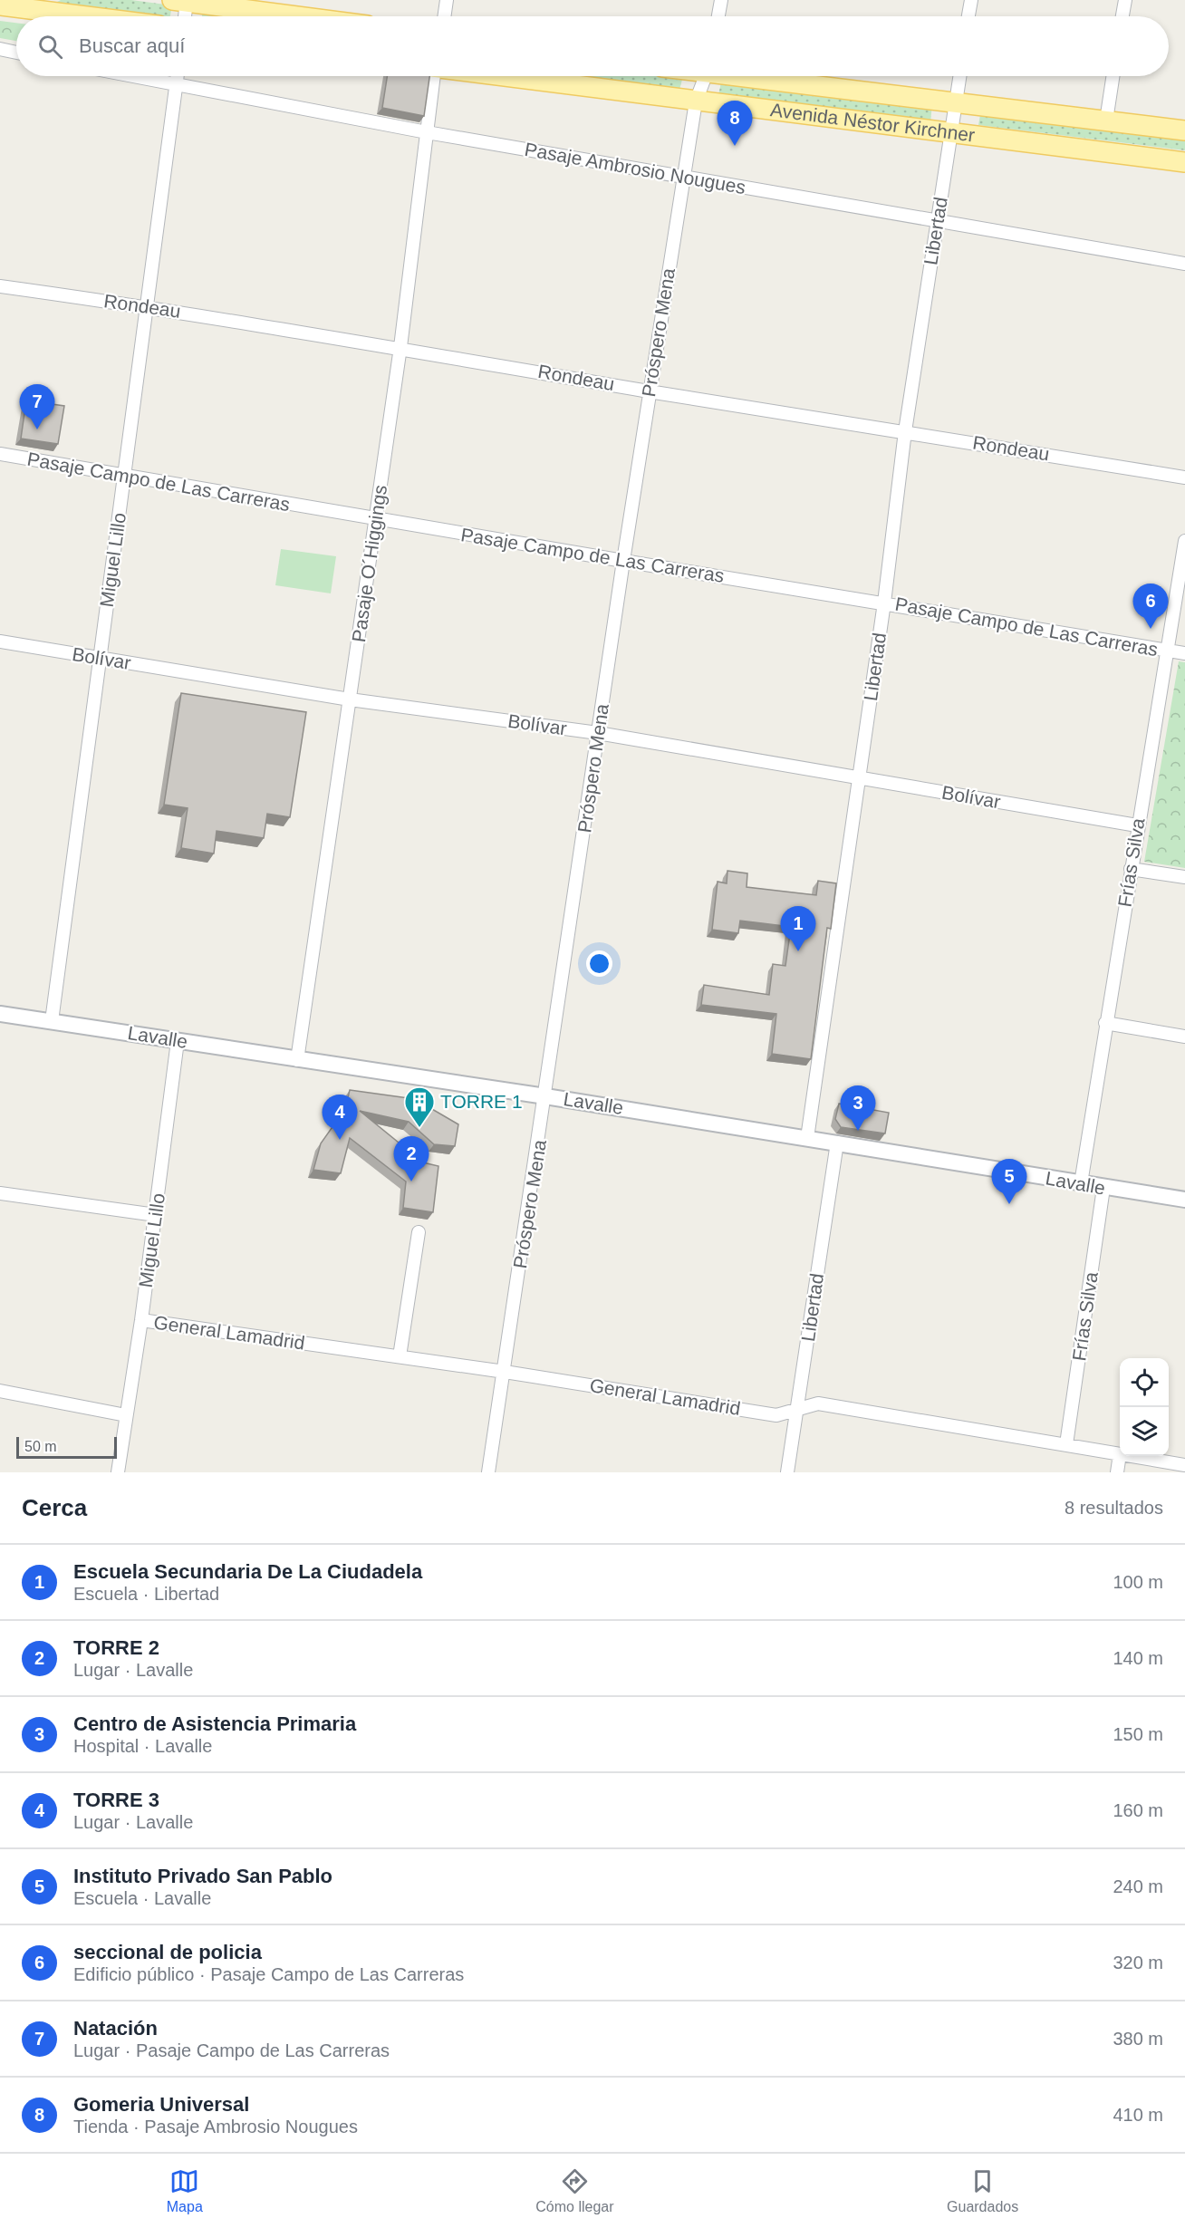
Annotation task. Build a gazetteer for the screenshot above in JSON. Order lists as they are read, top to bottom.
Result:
{
  "streets": {
    "main road": ["Avenida Néstor Kirchner"],
    "street": [
      "Pasaje Ambrosio Nougues",
      "Libertad",
      "Rondeau",
      "Próspero Mena",
      "Pasaje Campo de Las Carreras",
      "Miguel Lillo",
      "Pasaje O´Higgings",
      "Bolívar",
      "Frías Silva",
      "Lavalle",
      "General Lamadrid"
    ]
  },
  "crossings": [
    ["Avenida Néstor Kirchner", "Libertad"],
    ["Avenida Néstor Kirchner", "Próspero Mena"],
    ["Pasaje Ambrosio Nougues", "Libertad"],
    ["Pasaje Ambrosio Nougues", "Próspero Mena"],
    ["Pasaje Ambrosio Nougues", "Miguel Lillo"],
    ["Pasaje Ambrosio Nougues", "Pasaje O´Higgings"],
    ["Libertad", "Rondeau"],
    ["Libertad", "Pasaje Campo de Las Carreras"],
    ["Libertad", "Bolívar"],
    ["Libertad", "Lavalle"],
    ["Libertad", "General Lamadrid"],
    ["Rondeau", "Próspero Mena"],
    ["Rondeau", "Miguel Lillo"],
    ["Rondeau", "Pasaje O´Higgings"],
    ["Próspero Mena", "Pasaje Campo de Las Carreras"],
    ["Próspero Mena", "Bolívar"],
    ["Próspero Mena", "Lavalle"],
    ["Próspero Mena", "General Lamadrid"],
    ["Pasaje Campo de Las Carreras", "Miguel Lillo"],
    ["Pasaje Campo de Las Carreras", "Pasaje O´Higgings"],
    ["Pasaje Campo de Las Carreras", "Frías Silva"],
    ["Miguel Lillo", "Bolívar"],
    ["Miguel Lillo", "Lavalle"],
    ["Miguel Lillo", "General Lamadrid"],
    ["Pasaje O´Higgings", "Bolívar"],
    ["Pasaje O´Higgings", "Lavalle"],
    ["Bolívar", "Frías Silva"],
    ["Frías Silva", "Lavalle"],
    ["Frías Silva", "General Lamadrid"]
  ],
  "places": {
    "building": ["TORRE 1"]
  },
  "scale_bar": "50 m",
  "page": {
    "search": "Buscar aquí",
    "pins": [
      "8",
      "7",
      "6",
      "1",
      "3",
      "4",
      "2",
      "5"
    ],
    "scale": "50 m",
    "heading": ["Cerca", "8 resultados"],
    "list": [
      {
        "mark": "1",
        "name": "Escuela Secundaria De La Ciudadela",
        "note": "Escuela · Libertad",
        "value": "100 m"
      },
      {
        "mark": "2",
        "name": "TORRE 2",
        "note": "Lugar · Lavalle",
        "value": "140 m"
      },
      {
        "mark": "3",
        "name": "Centro de Asistencia Primaria",
        "note": "Hospital · Lavalle",
        "value": "150 m"
      },
      {
        "mark": "4",
        "name": "TORRE 3",
        "note": "Lugar · Lavalle",
        "value": "160 m"
      },
      {
        "mark": "5",
        "name": "Instituto Privado San Pablo",
        "note": "Escuela · Lavalle",
        "value": "240 m"
      },
      {
        "mark": "6",
        "name": "seccional de policia",
        "note": "Edificio público · Pasaje Campo de Las Carreras",
        "value": "320 m"
      },
      {
        "mark": "7",
        "name": "Natación",
        "note": "Lugar · Pasaje Campo de Las Carreras",
        "value": "380 m"
      },
      {
        "mark": "8",
        "name": "Gomeria Universal",
        "note": "Tienda · Pasaje Ambrosio Nougues",
        "value": "410 m"
      }
    ],
    "nav": ["Mapa", "Cómo llegar", "Guardados"]
  }
}
